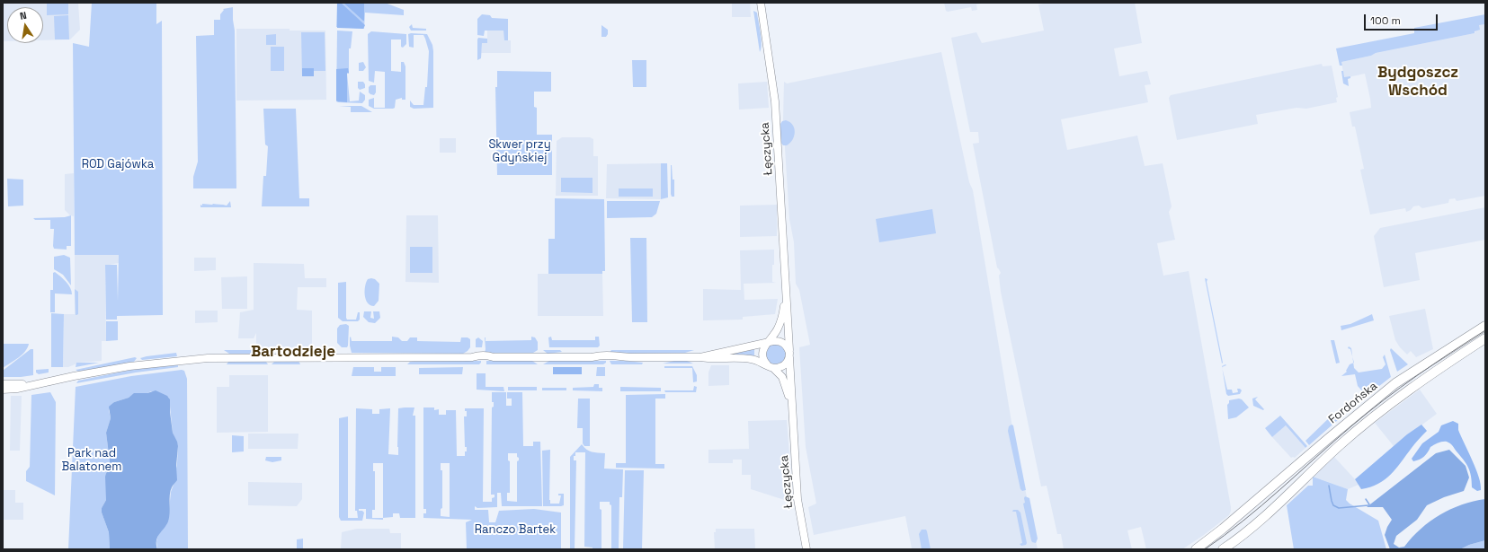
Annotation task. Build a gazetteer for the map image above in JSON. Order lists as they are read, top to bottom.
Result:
{
  "streets": {
    "main road": ["Fordońska"],
    "street": ["Łęczycka"]
  },
  "districts": ["Bydgoszcz Wschód", "Bartodzieje"],
  "parks": [
    "Skwer przy Gdyńskiej",
    "ROD Gajówka",
    "Park nad Balatonem",
    "Ranczo Bartek"
  ],
  "scale_bar": "100 m",
  "north": "top"
}
